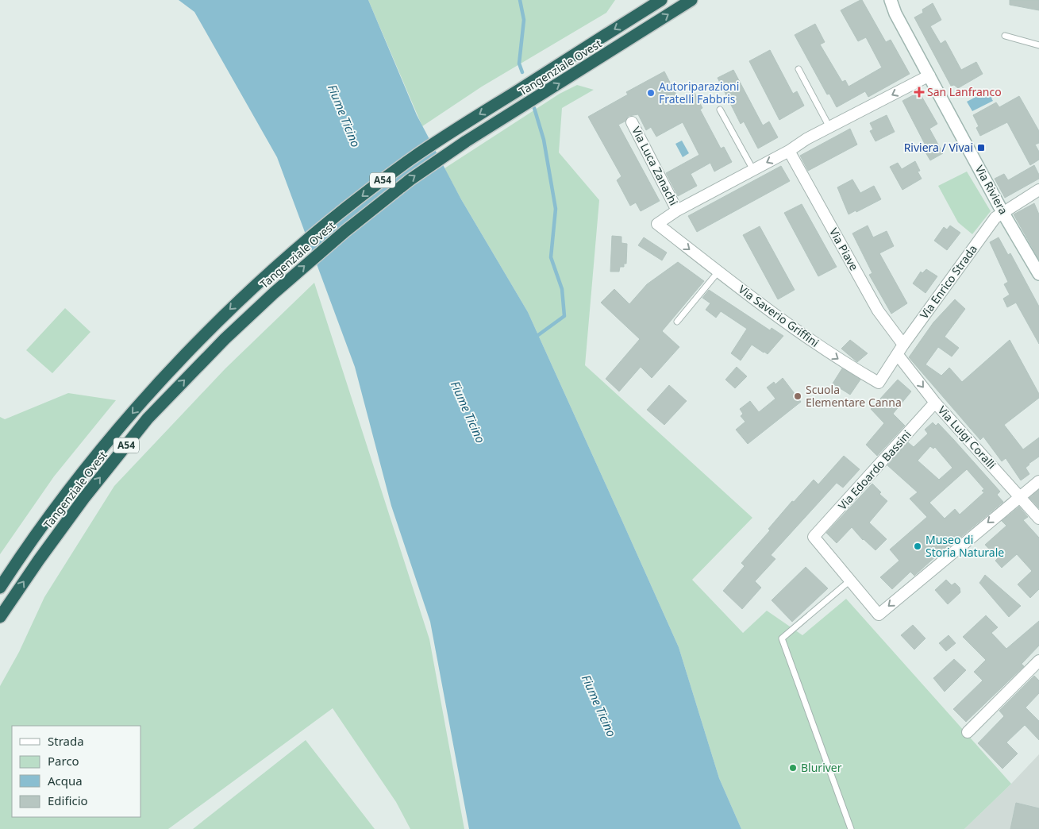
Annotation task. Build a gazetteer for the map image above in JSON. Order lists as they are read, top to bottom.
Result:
{
  "streets": {
    "highway": ["Tangenziale Ovest", "A54"],
    "street": [
      "Via Luca Zanachi",
      "Via Riviera",
      "Via Piave",
      "Via Enrico Strada",
      "Via Saverio Griffini",
      "Via Luigi Coralli",
      "Via Edoardo Bassini"
    ]
  },
  "crossings": [
    ["Via Luca Zanachi", "Via Riviera"],
    ["Via Luca Zanachi", "Via Piave"],
    ["Via Luca Zanachi", "Via Saverio Griffini"],
    ["Via Riviera", "Via Enrico Strada"],
    ["Via Piave", "Via Enrico Strada"],
    ["Via Enrico Strada", "Via Saverio Griffini"],
    ["Via Enrico Strada", "Via Luigi Coralli"],
    ["Via Saverio Griffini", "Via Luigi Coralli"],
    ["Via Luigi Coralli", "Via Edoardo Bassini"]
  ],
  "one_way": ["Via Luca Zanachi", "Via Saverio Griffini"],
  "water": ["Fiume Ticino"],
  "places": {
    "health": ["San Lanfranco"],
    "other": [
      "Autoriparazioni Fratelli Fabbris",
      "Scuola Elementare Canna",
      "Museo di Storia Naturale",
      "Bluriver"
    ],
    "transit": ["Riviera / Vivai"]
  },
  "legend": [
    "Strada",
    "Parco",
    "Acqua",
    "Edificio"
  ]
}
